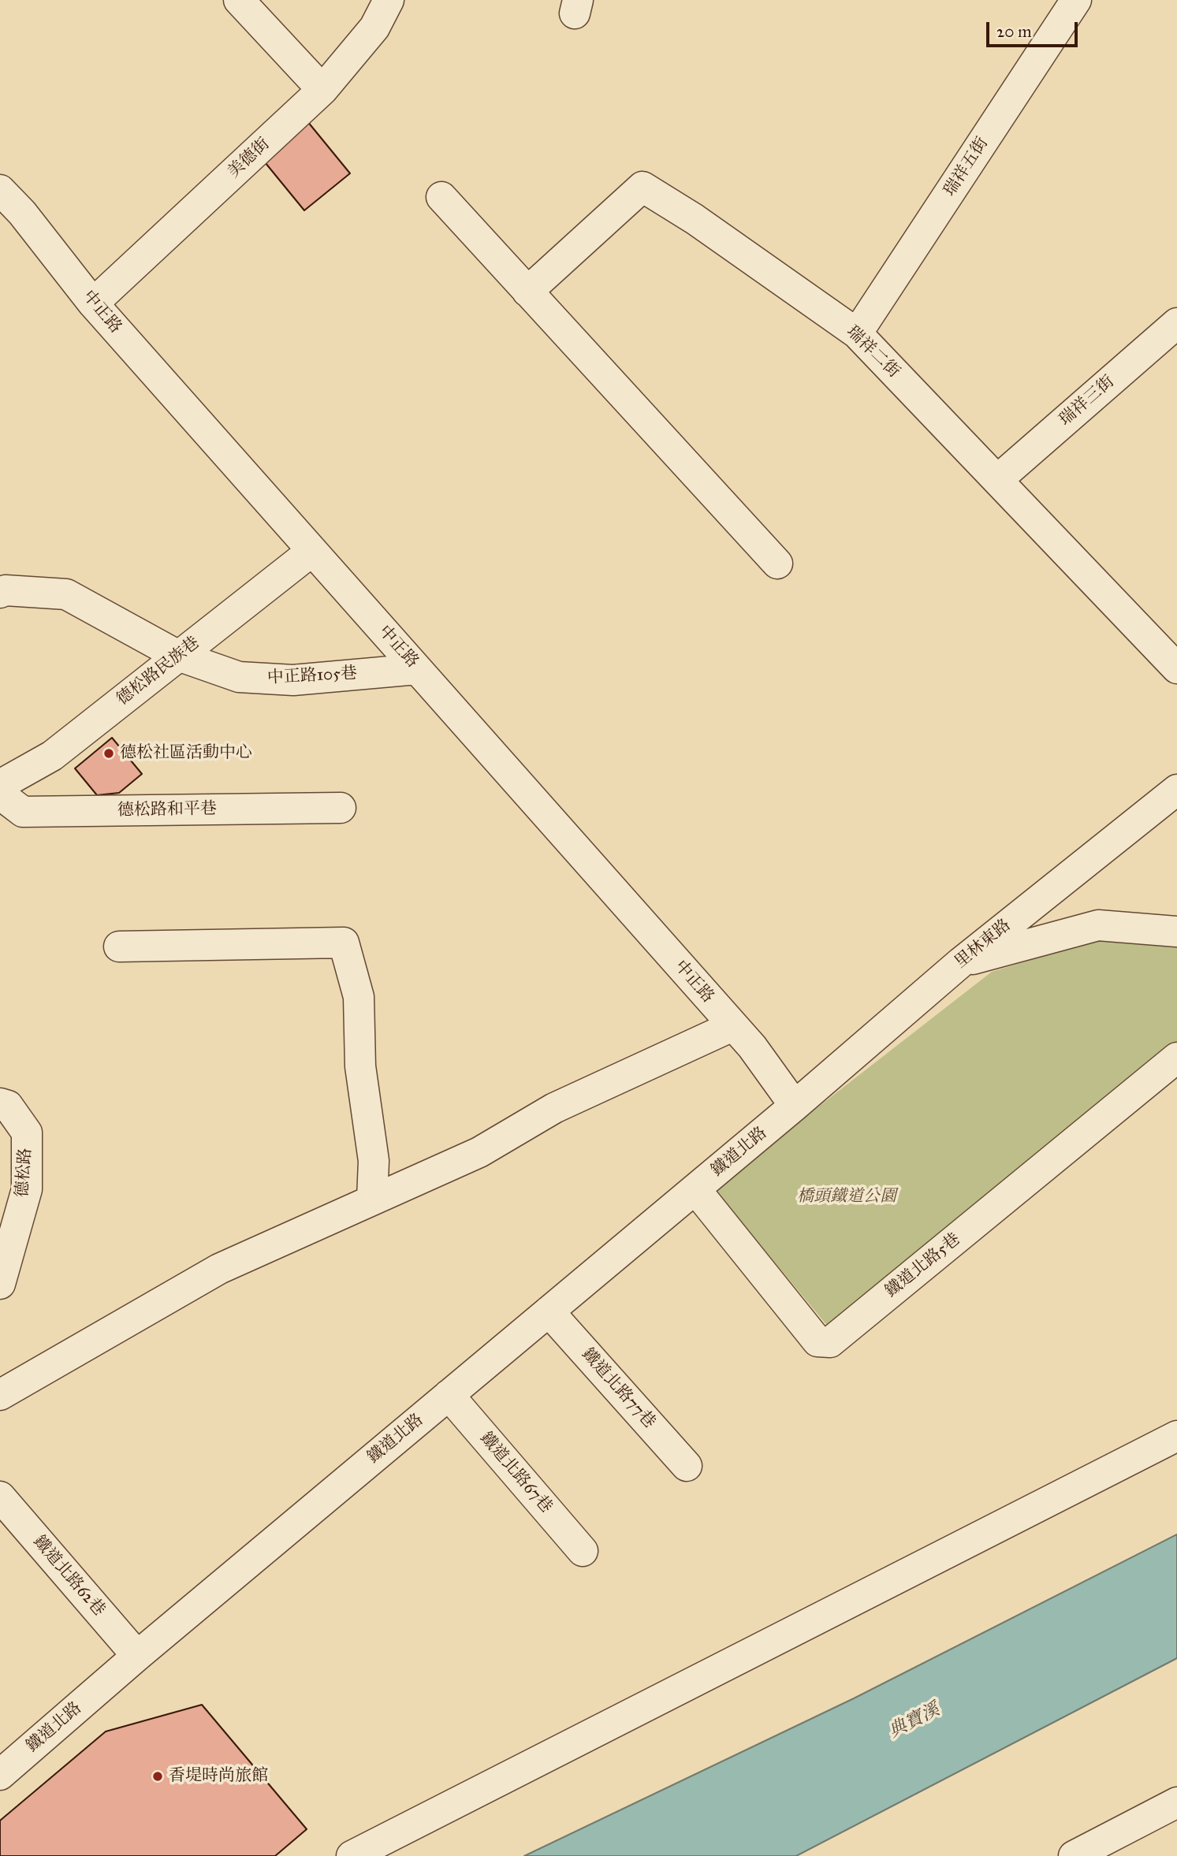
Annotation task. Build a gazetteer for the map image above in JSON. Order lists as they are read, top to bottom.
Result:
{
  "streets": {
    "street": [
      "美德街",
      "瑞祥五街",
      "中正路",
      "瑞祥二街",
      "瑞祥三街",
      "德松路民族巷",
      "中正路105巷",
      "德松路和平巷",
      "里林東路",
      "鐵道北路",
      "德松路",
      "鐵道北路5巷",
      "鐵道北路77巷",
      "鐵道北路67巷",
      "鐵道北路62巷"
    ]
  },
  "crossings": [
    ["美德街", "中正路"],
    ["瑞祥五街", "瑞祥二街"],
    ["中正路", "德松路民族巷"],
    ["中正路", "中正路105巷"],
    ["中正路", "里林東路"],
    ["中正路", "鐵道北路"],
    ["瑞祥二街", "瑞祥三街"],
    ["德松路民族巷", "中正路105巷"],
    ["里林東路", "鐵道北路"],
    ["鐵道北路", "鐵道北路5巷"],
    ["鐵道北路", "鐵道北路77巷"],
    ["鐵道北路", "鐵道北路67巷"],
    ["鐵道北路", "鐵道北路62巷"]
  ],
  "water": ["典寶溪"],
  "parks": ["橋頭鐵道公園"],
  "places": ["德松社區活動中心", "香堤時尚旅館"],
  "scale_bar": "20 m"
}
